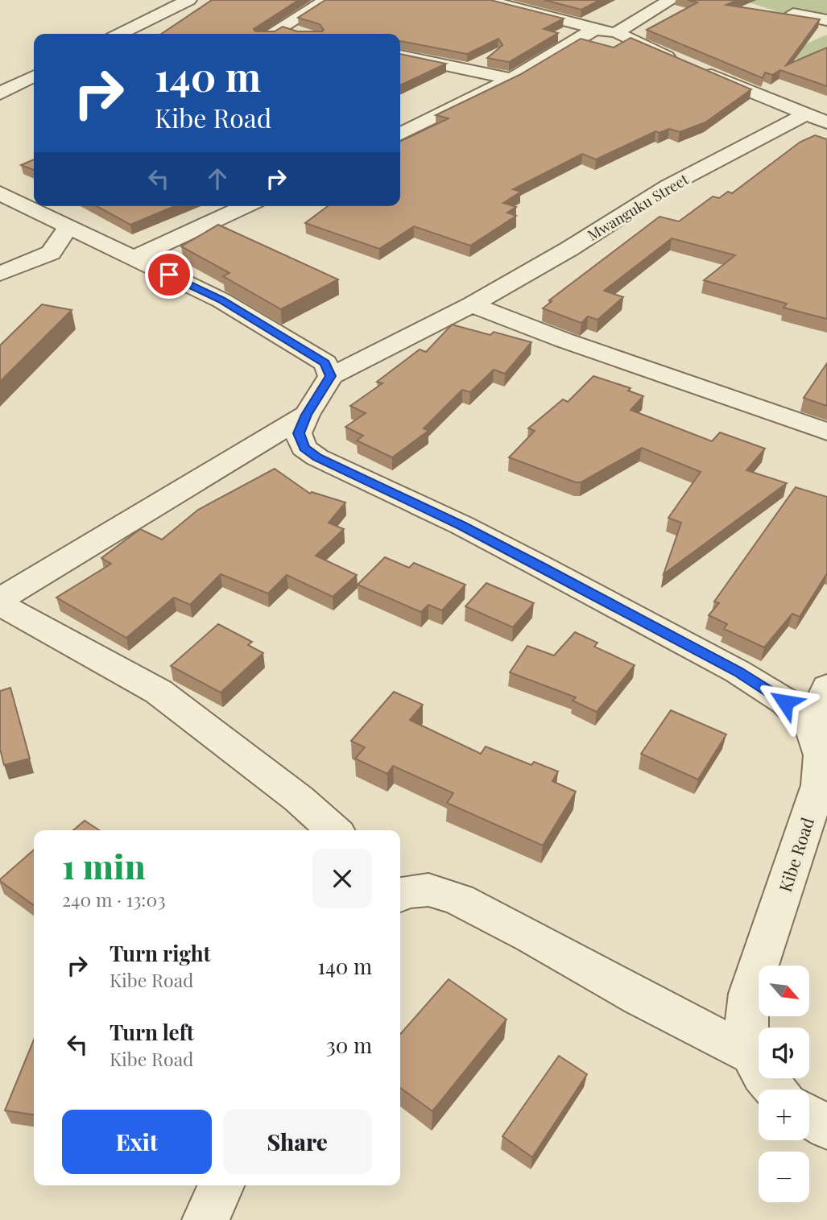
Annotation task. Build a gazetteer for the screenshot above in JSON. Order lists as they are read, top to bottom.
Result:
{
  "streets": {
    "street": ["Mwanguku Street", "Kibe Road"]
  },
  "crossings": [
    ["Mwanguku Street", "Kibe Road"]
  ],
  "north": "bottom right",
  "page": {
    "turn": ["140 m", "Kibe Road"],
    "heading": ["1 min", "240 m · 13:03"],
    "list": [
      {
        "name": "Turn right",
        "note": "Kibe Road",
        "value": "140 m"
      },
      {
        "name": "Turn left",
        "note": "Kibe Road",
        "value": "30 m"
      }
    ],
    "map_buttons": ["+", "−"],
    "buttons": ["Exit", "Share"]
  }
}
